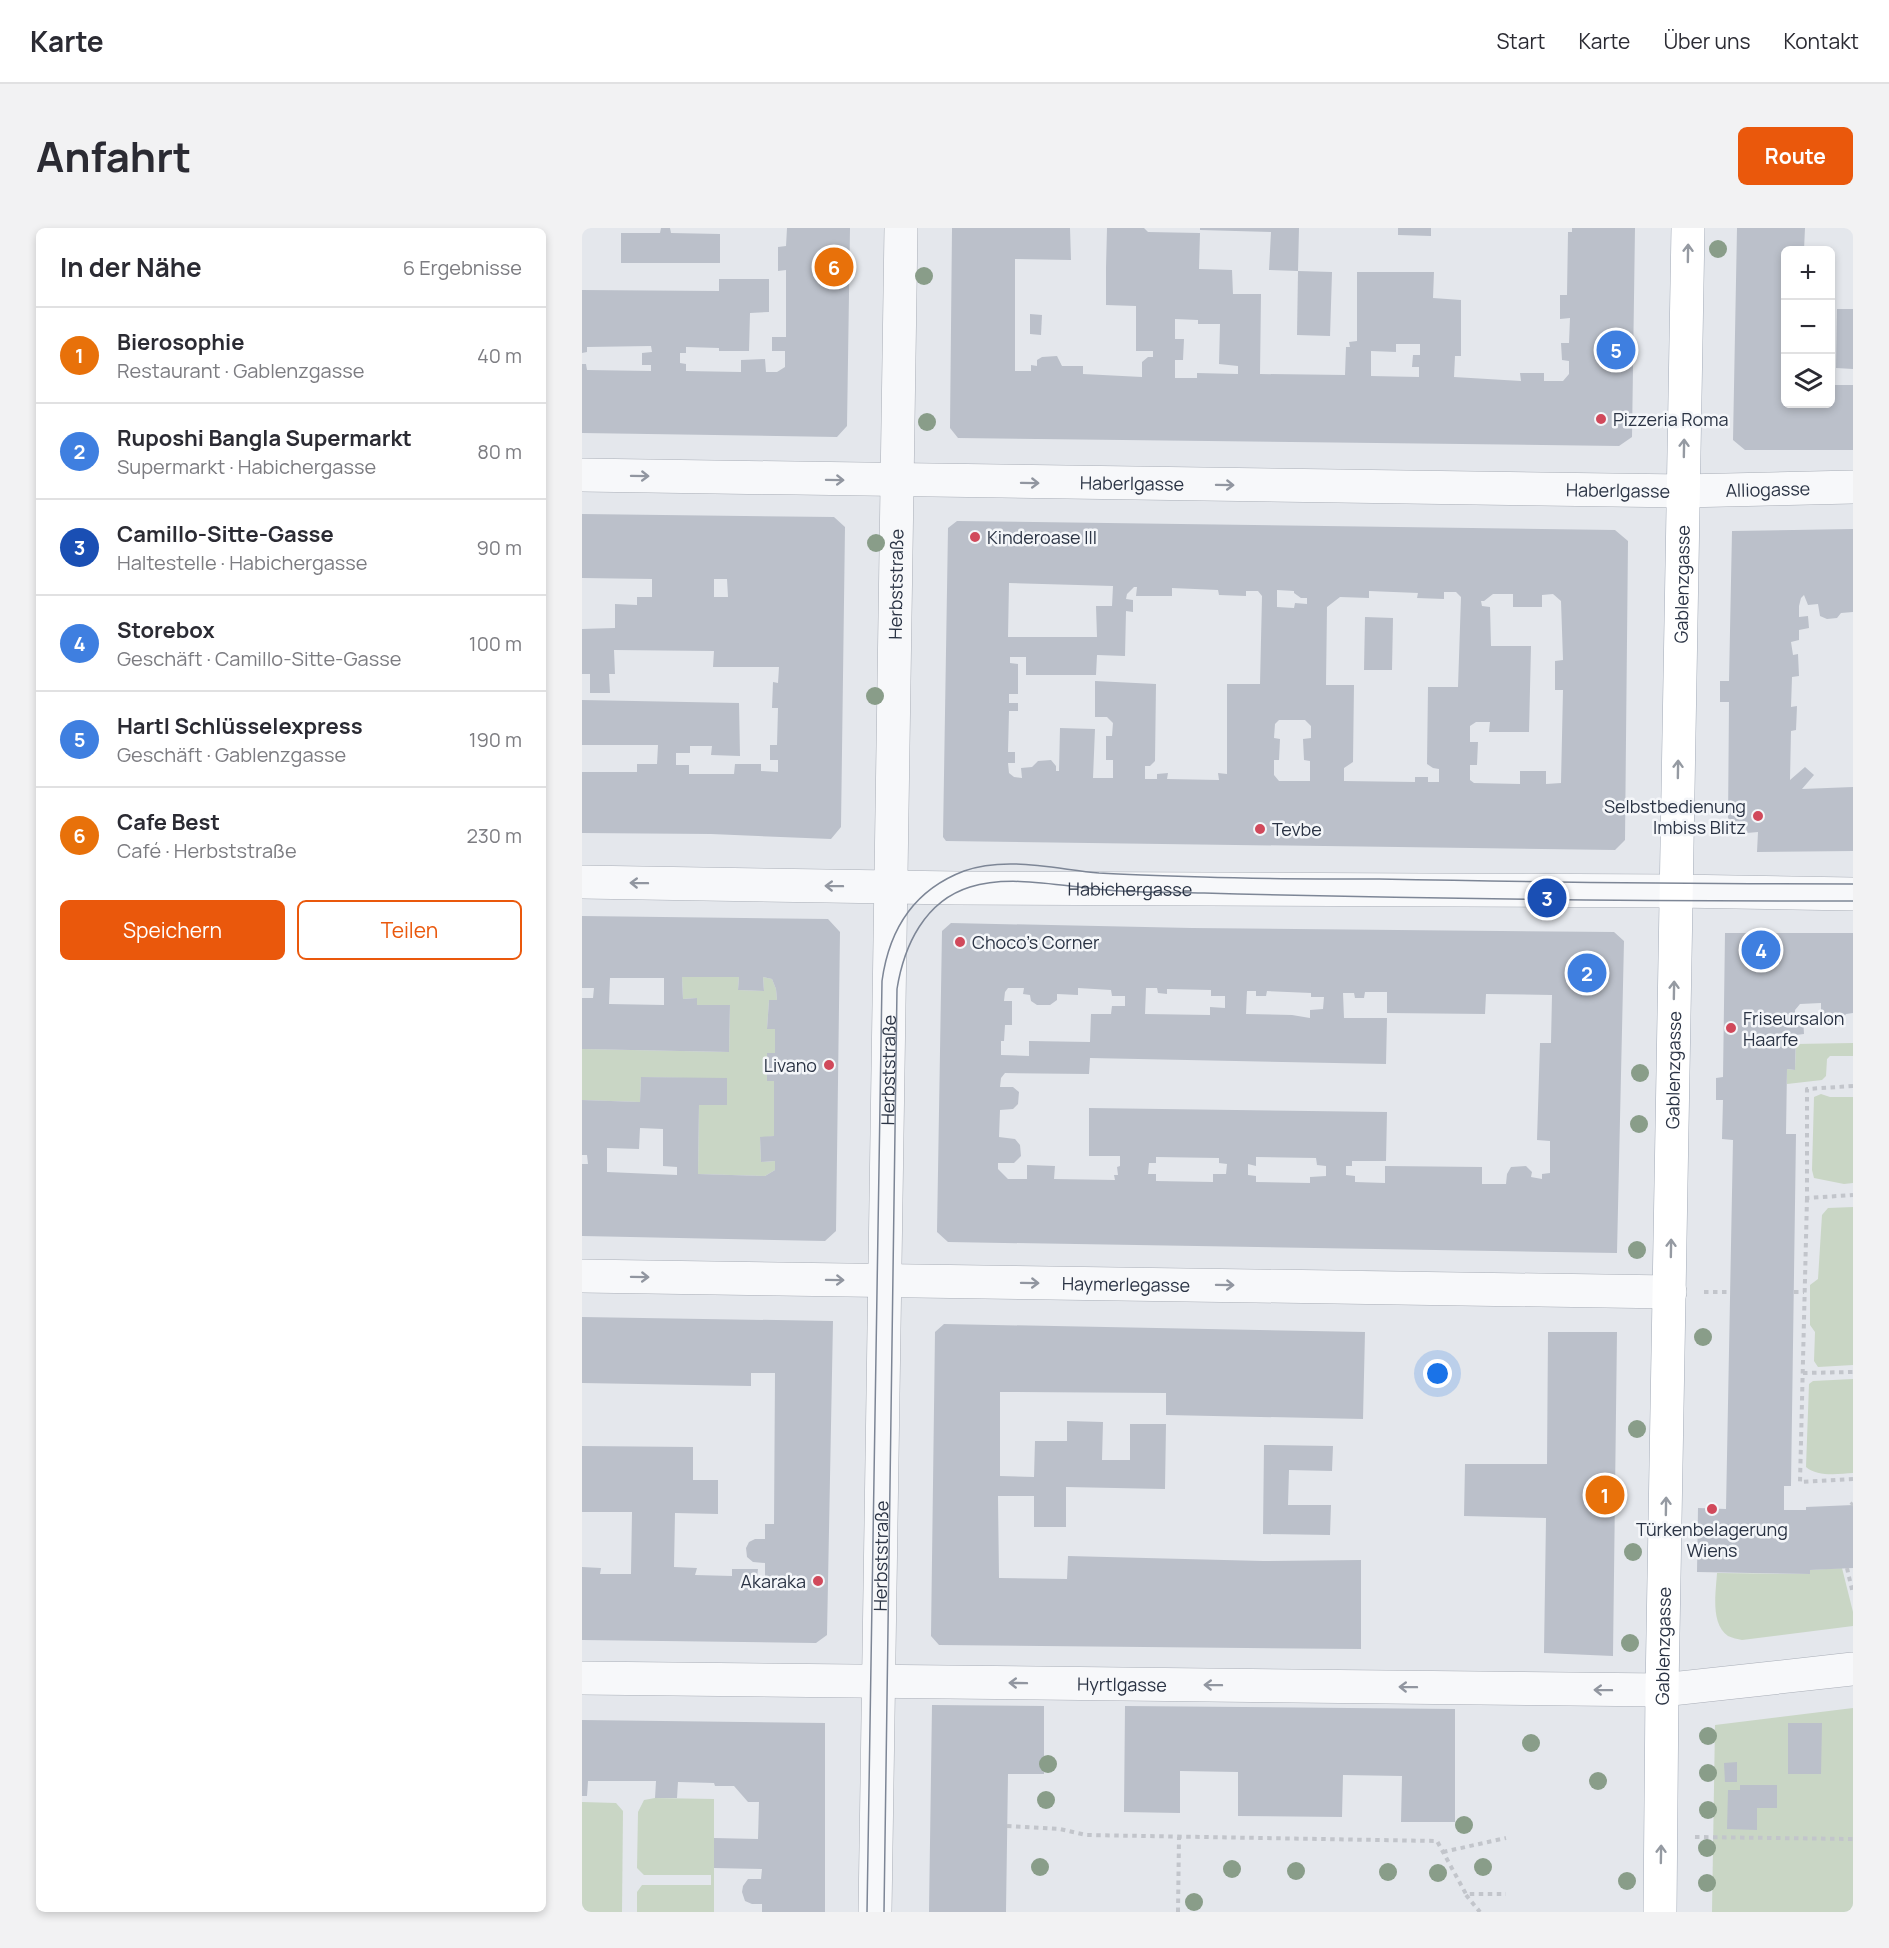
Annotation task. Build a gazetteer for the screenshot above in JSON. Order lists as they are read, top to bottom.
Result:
{
  "streets": {
    "main road": ["Gablenzgasse"],
    "street": [
      "Haberlgasse",
      "Alliogasse",
      "Herbststraße",
      "Habichergasse",
      "Haymerlegasse",
      "Hyrtlgasse"
    ]
  },
  "crossings": [
    ["Haberlgasse", "Alliogasse"],
    ["Haberlgasse", "Herbststraße"],
    ["Haberlgasse", "Gablenzgasse"],
    ["Alliogasse", "Gablenzgasse"],
    ["Herbststraße", "Habichergasse"],
    ["Herbststraße", "Haymerlegasse"],
    ["Herbststraße", "Hyrtlgasse"],
    ["Gablenzgasse", "Habichergasse"],
    ["Gablenzgasse", "Haymerlegasse"],
    ["Gablenzgasse", "Hyrtlgasse"]
  ],
  "one_way": [
    "Haberlgasse",
    "Gablenzgasse",
    "Haymerlegasse",
    "Hyrtlgasse"
  ],
  "places": [
    "Pizzeria Roma",
    "Kinderoase III",
    "Selbstbedienung Imbiss Blitz",
    "Tevbe",
    "Choco's Corner",
    "Friseursalon Haarfe",
    "Livano",
    "Türkenbelagerung Wiens",
    "Akaraka"
  ],
  "page": {
    "header": "Karte",
    "nav": [
      "Start",
      "Karte",
      "Über uns",
      "Kontakt"
    ],
    "title": "Anfahrt",
    "buttons": [
      "Route",
      ["Speichern", "Teilen"]
    ],
    "heading": ["In der Nähe", "6 Ergebnisse"],
    "pins": [
      "6",
      "5",
      "3",
      "4",
      "2",
      "1"
    ],
    "map_buttons": ["+", "−"],
    "list": [
      {
        "mark": "1",
        "name": "Bierosophie",
        "note": "Restaurant · Gablenzgasse",
        "value": "40 m"
      },
      {
        "mark": "2",
        "name": "Ruposhi Bangla Supermarkt",
        "note": "Supermarkt · Habichergasse",
        "value": "80 m"
      },
      {
        "mark": "3",
        "name": "Camillo-Sitte-Gasse",
        "note": "Haltestelle · Habichergasse",
        "value": "90 m"
      },
      {
        "mark": "4",
        "name": "Storebox",
        "note": "Geschäft · Camillo-Sitte-Gasse",
        "value": "100 m"
      },
      {
        "mark": "5",
        "name": "Hartl Schlüsselexpress",
        "note": "Geschäft · Gablenzgasse",
        "value": "190 m"
      },
      {
        "mark": "6",
        "name": "Cafe Best",
        "note": "Café · Herbststraße",
        "value": "230 m"
      }
    ]
  }
}
